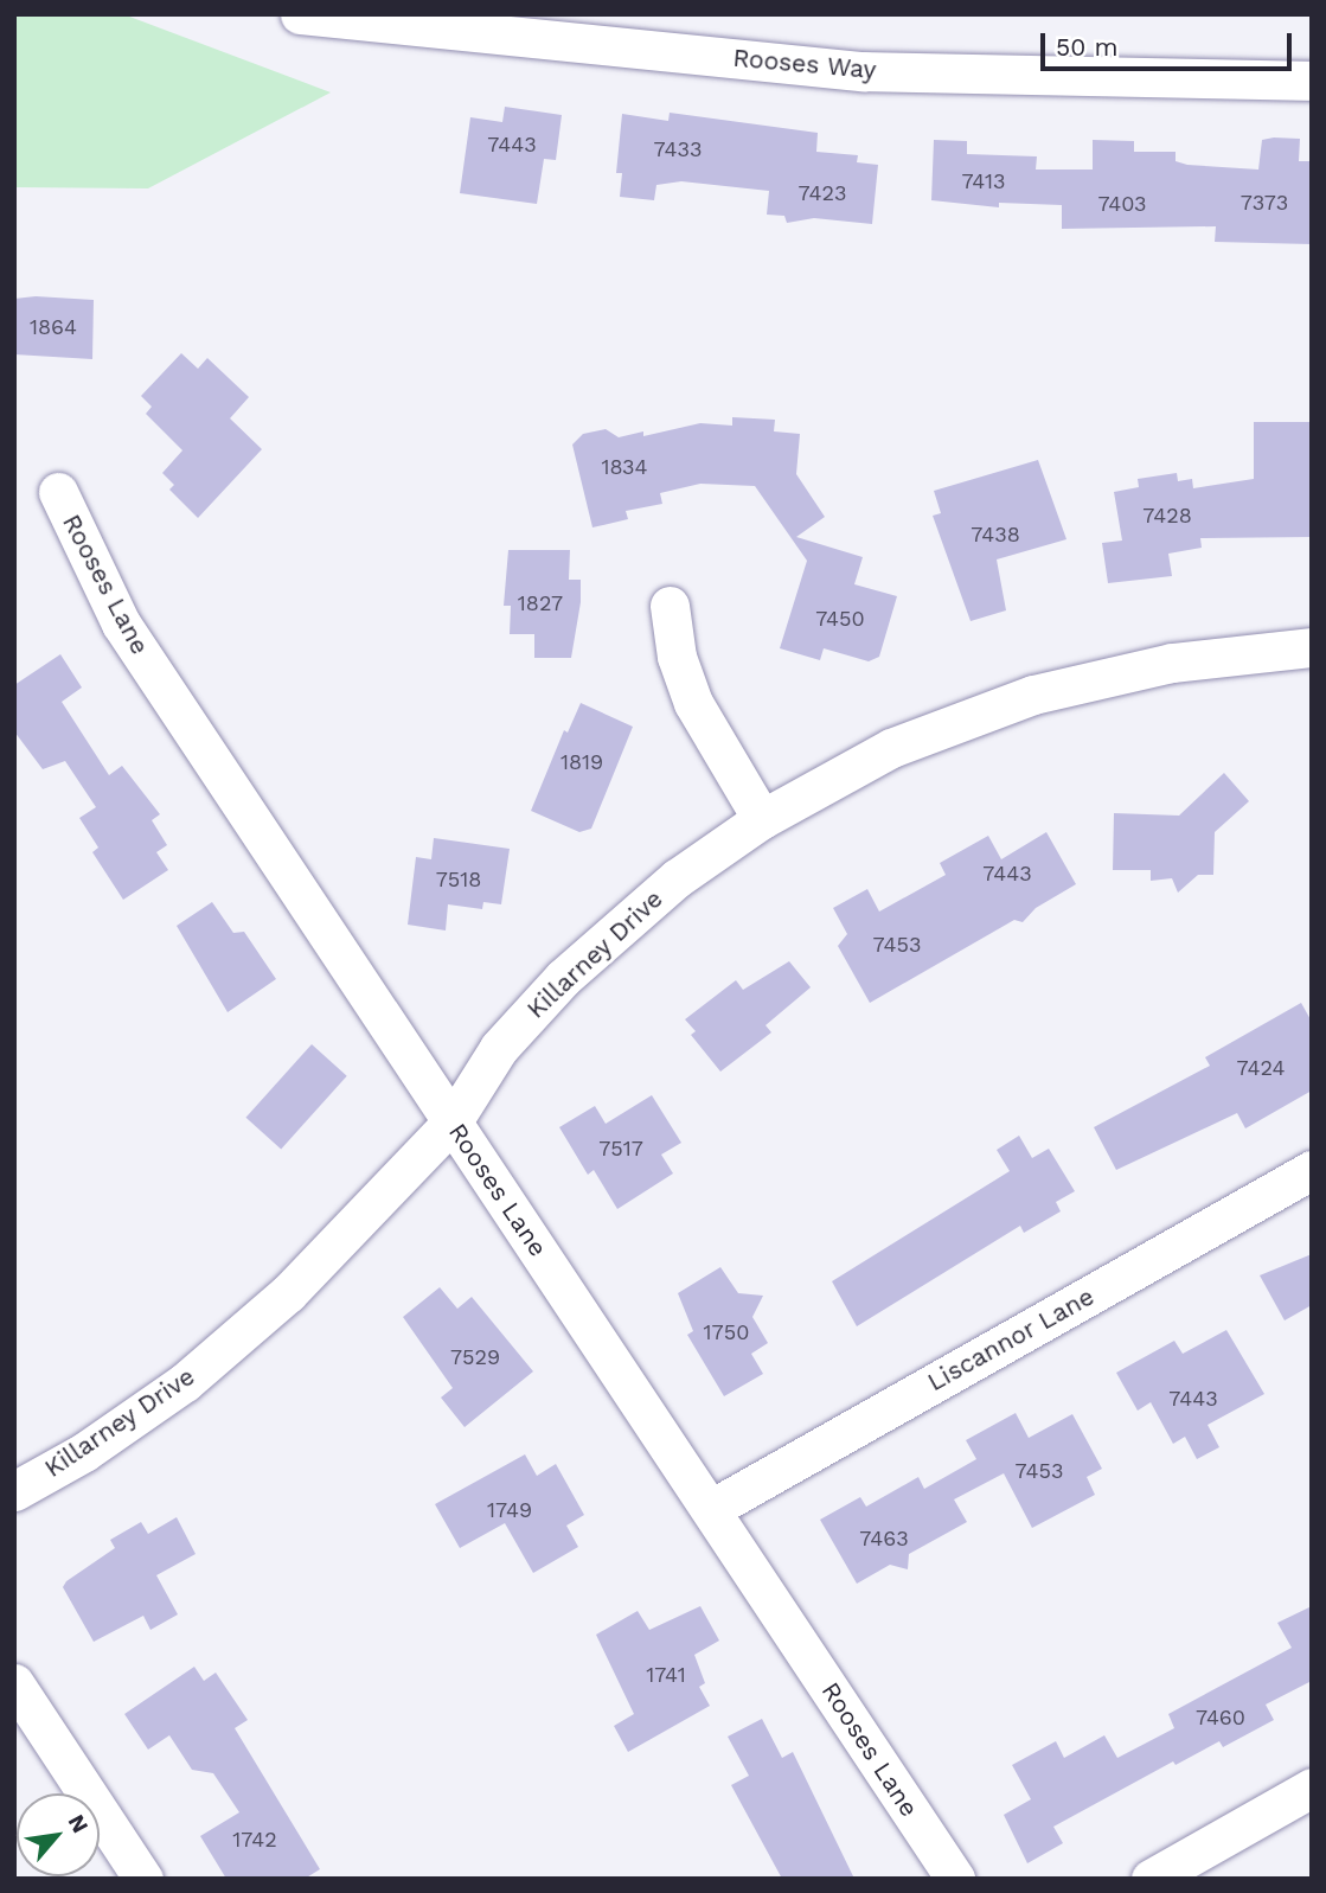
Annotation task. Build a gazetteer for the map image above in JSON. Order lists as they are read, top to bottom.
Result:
{
  "streets": {
    "street": [
      "Rooses Way",
      "Rooses Lane",
      "Killarney Drive",
      "Liscannor Lane"
    ]
  },
  "crossings": [
    ["Rooses Lane", "Killarney Drive"],
    ["Rooses Lane", "Liscannor Lane"]
  ],
  "house_numbers": [
    "7443",
    "7433",
    "7413",
    "7423",
    "7373",
    "7403",
    "1864",
    "1834",
    "7428",
    "7438",
    "1827",
    "7450",
    "1819",
    "7443",
    "7518",
    "7453",
    "7424",
    "7517",
    "1750",
    "7529",
    "7443",
    "7453",
    "1749",
    "7463",
    "1741",
    "7460",
    "1742"
  ],
  "scale_bar": "50 m",
  "north": "top right"
}
